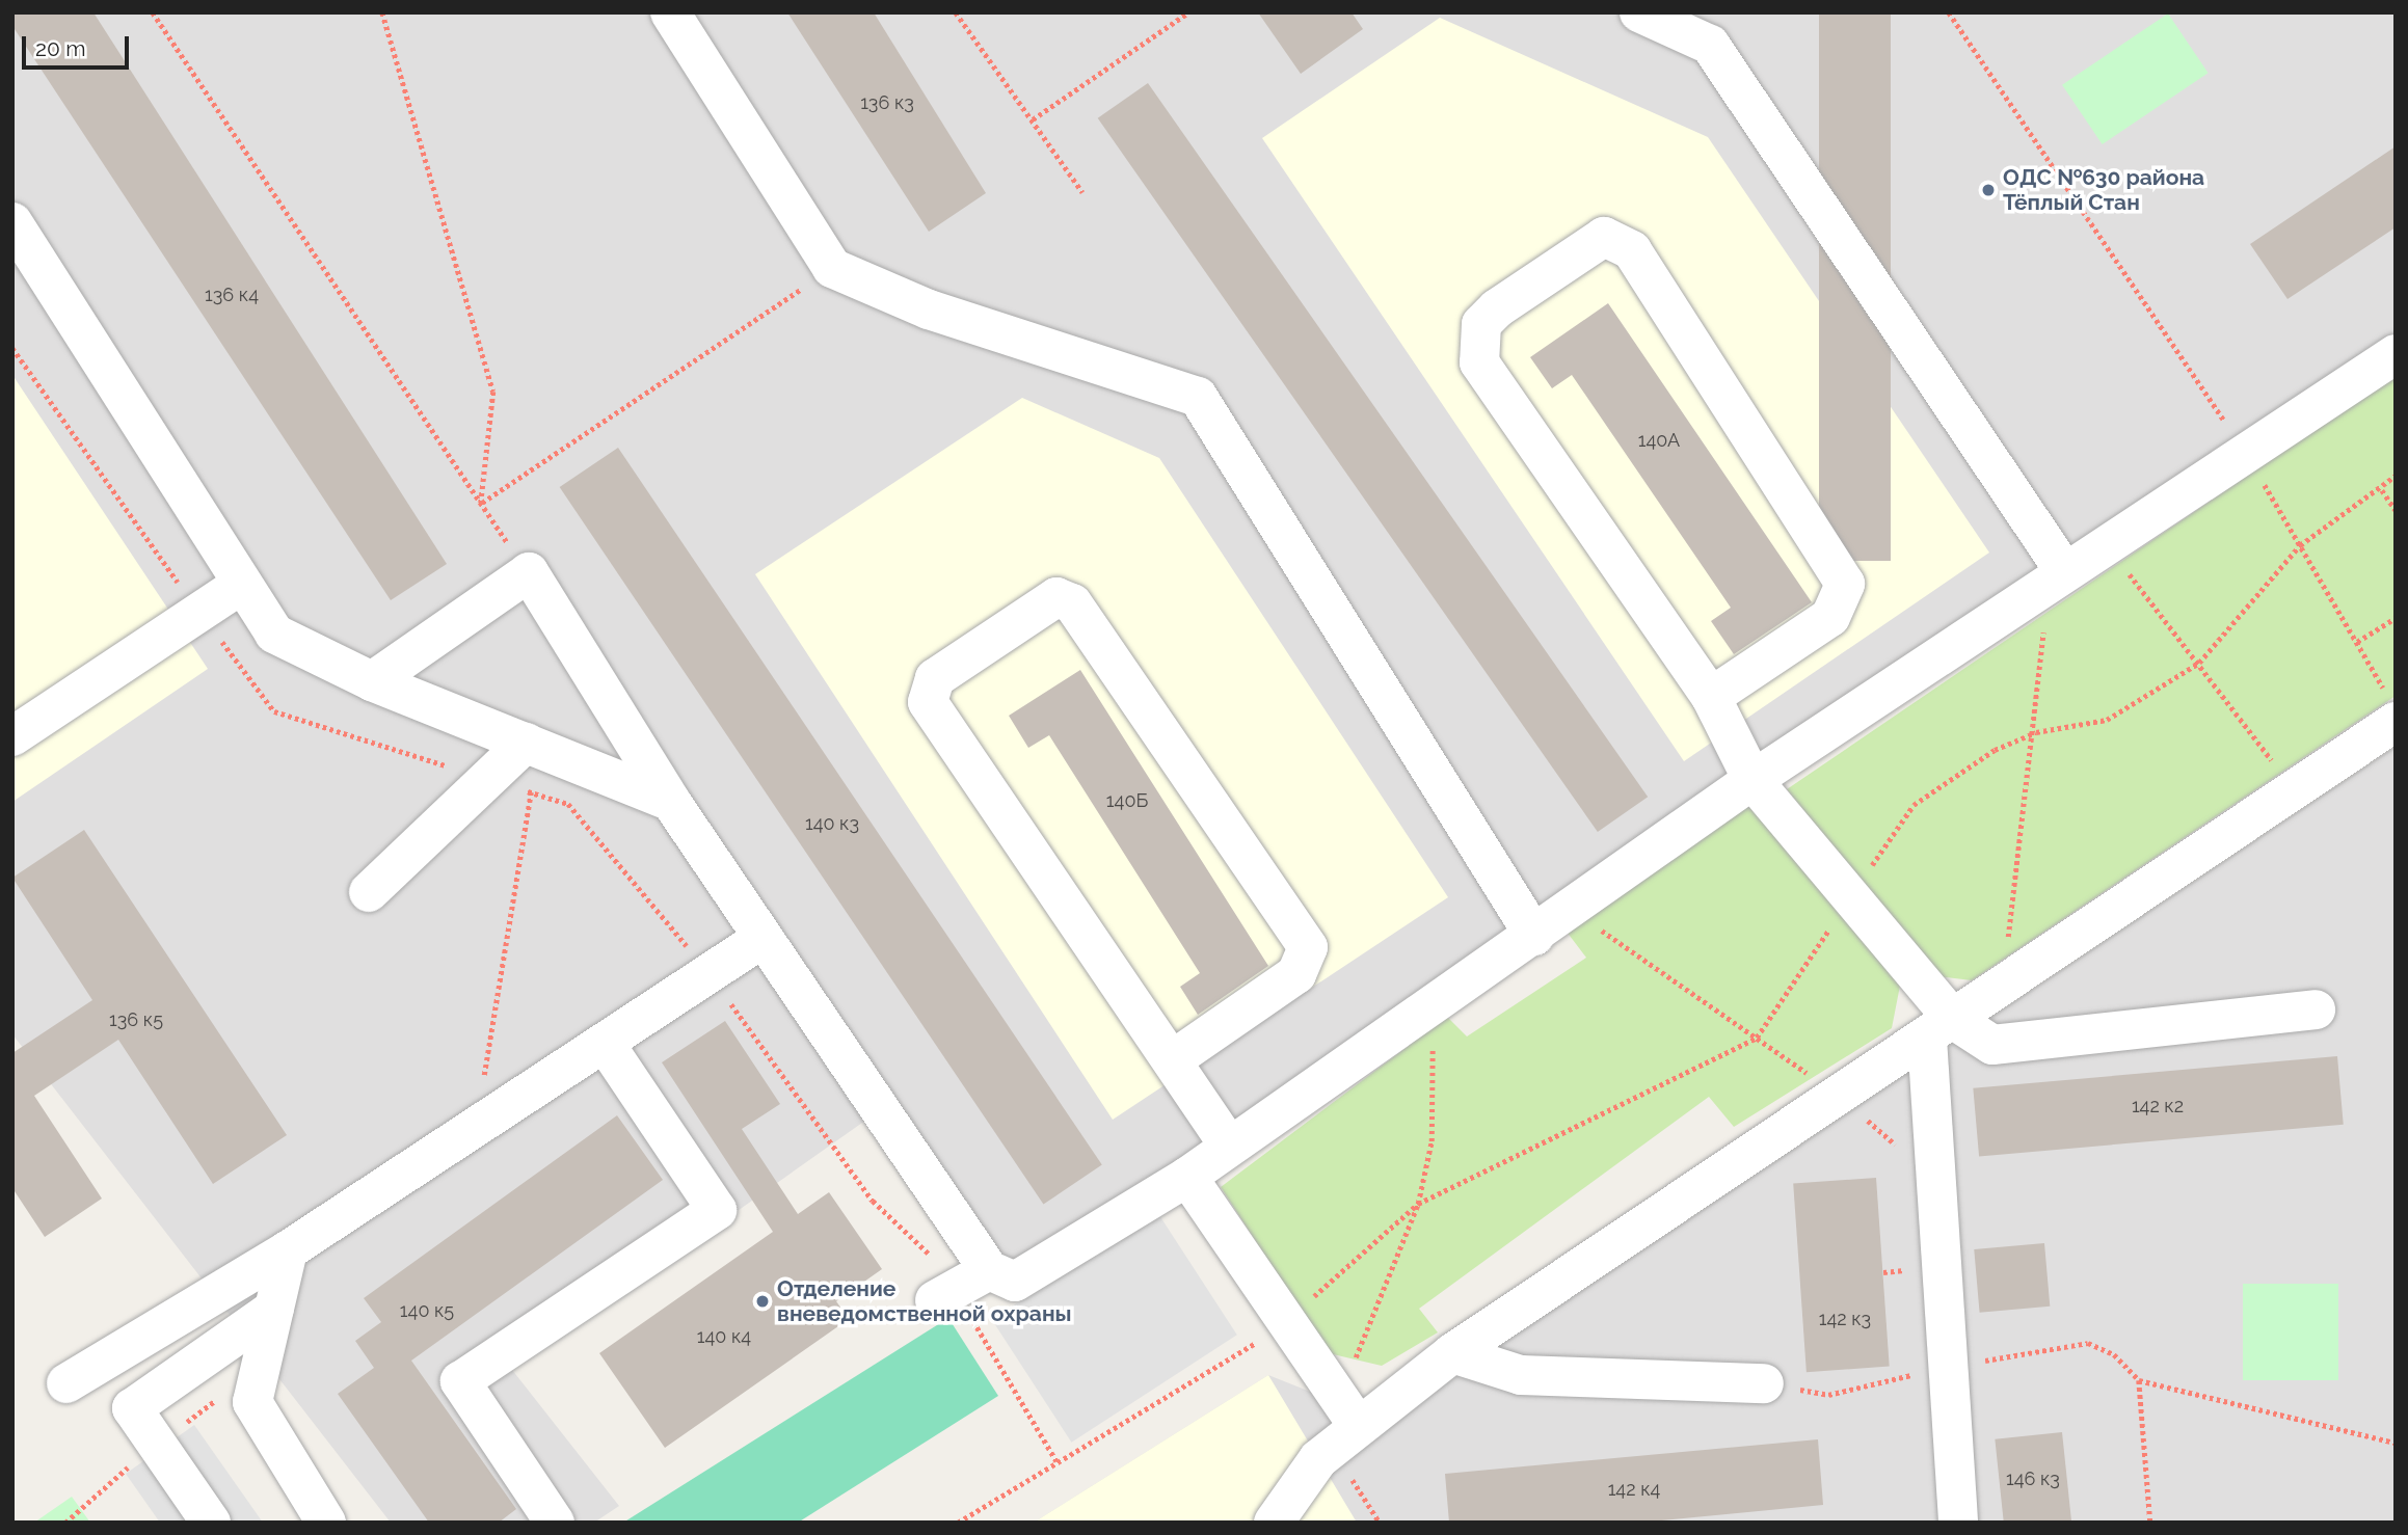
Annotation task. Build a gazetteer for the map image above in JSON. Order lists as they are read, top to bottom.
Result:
{
  "places": ["ОДС №630 района Тёплый Стан", "Отделение вневедомственной охраны"],
  "house_numbers": [
    "136 к3",
    "136 к4",
    "140А",
    "140Б",
    "140 к3",
    "136 к5",
    "142 к2",
    "140 к5",
    "142 к3",
    "140 к4",
    "146 к3",
    "142 к4"
  ],
  "scale_bar": "20 m"
}
